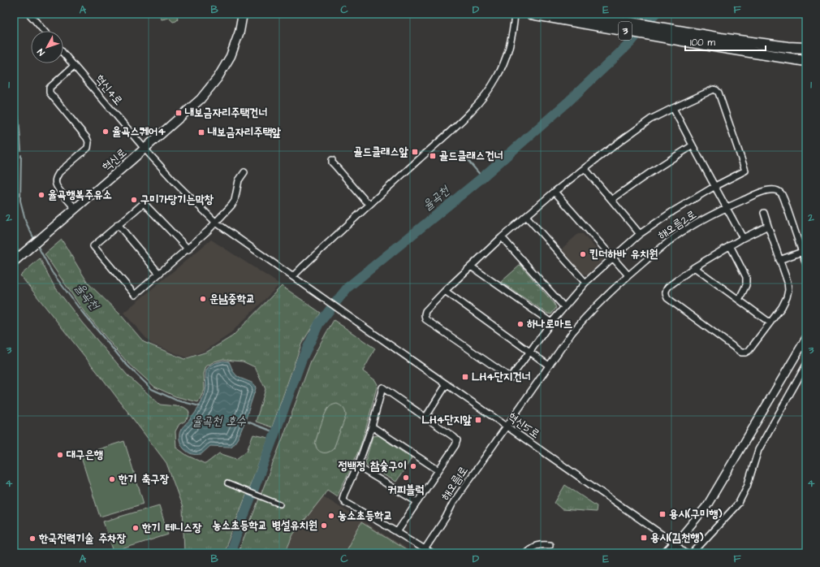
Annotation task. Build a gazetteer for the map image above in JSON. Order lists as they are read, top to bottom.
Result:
{
  "streets": {
    "highway": ["3"],
    "main road": ["혁신로"],
    "street": [
      "혁신4로",
      "해오름2로",
      "혁신5로",
      "해오름1로"
    ]
  },
  "crossings": [
    ["혁신4로", "혁신로"],
    ["혁신4로", "혁신5로"],
    ["해오름2로", "혁신5로"],
    ["해오름2로", "해오름1로"],
    ["혁신5로", "해오름1로"]
  ],
  "water": ["율곡천", "율곡천 호수"],
  "places": {
    "transit": [
      "내보금자리주택건너",
      "내보금자리주택앞",
      "골드클래스앞",
      "골드클래스건너",
      "LH4단지건너",
      "LH4단지앞",
      "용시(구미행)",
      "용시(김천행)"
    ],
    "other": [
      "율곡스퀘어4",
      "율곡행복주유소",
      "구미가당기는막창",
      "킨더하바 유치원",
      "운남중학교",
      "하나로마트",
      "대구은행",
      "정백정 참숯구이",
      "커피블럭",
      "한기 축구장",
      "농소초등학교",
      "농소초등학교 병설유치원",
      "한기 테니스장",
      "한국전력기술 주차장"
    ]
  },
  "scale_bar": "100 m",
  "north": "bottom left",
  "grid": {
    "columns": [
      "A",
      "B",
      "C",
      "D",
      "E",
      "F"
    ],
    "rows": [
      "1",
      "2",
      "3",
      "4"
    ]
  }
}
